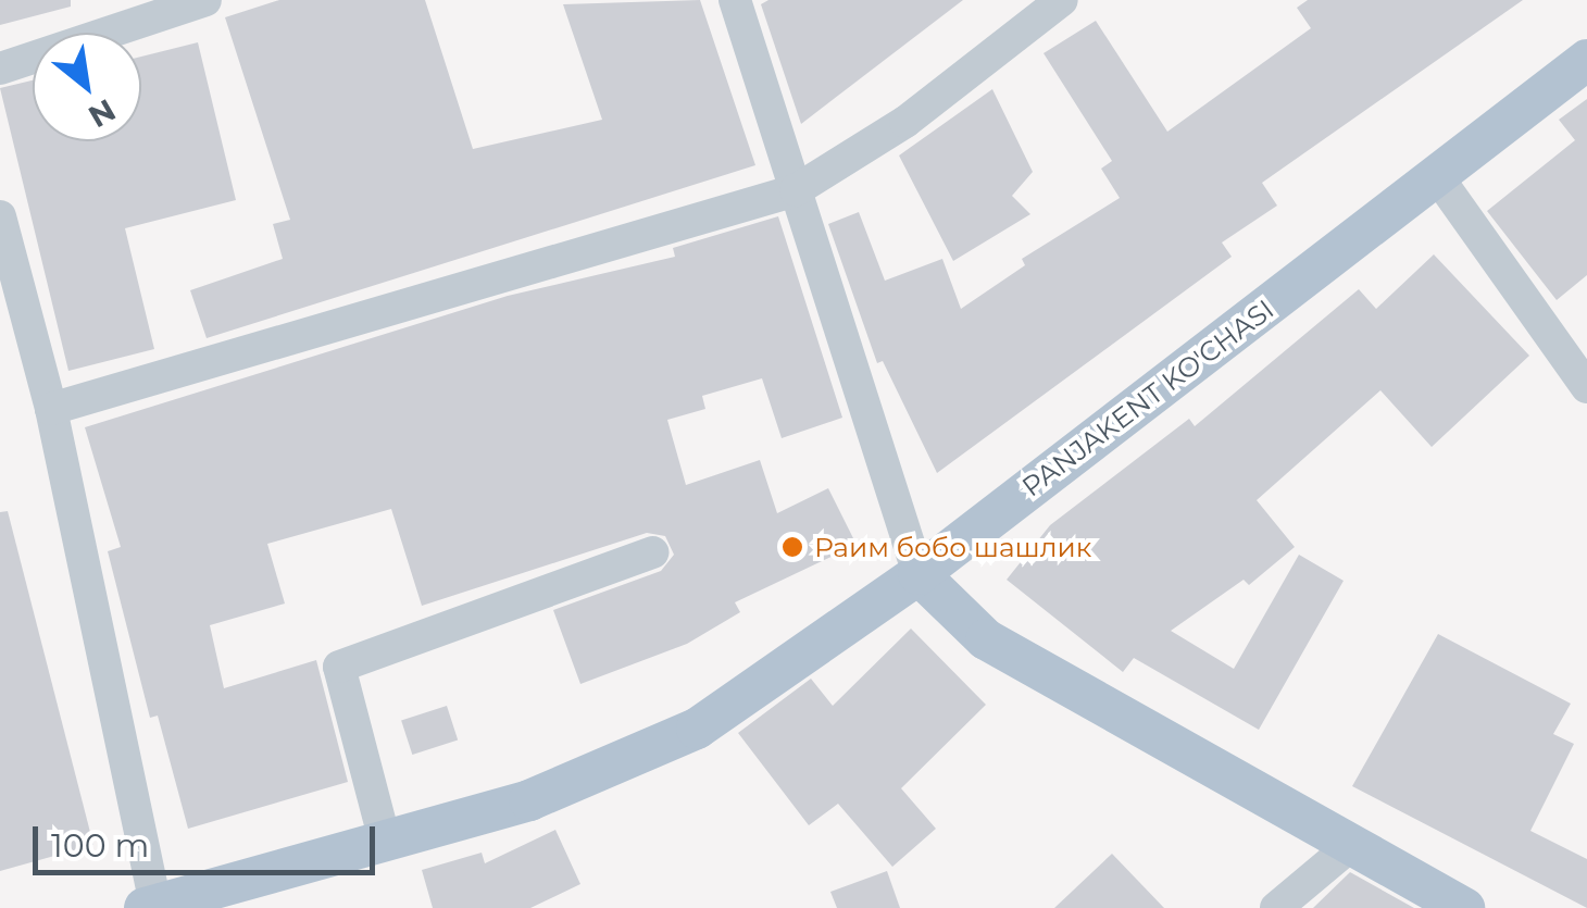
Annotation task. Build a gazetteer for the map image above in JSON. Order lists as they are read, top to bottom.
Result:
{
  "streets": {
    "main road": ["PANJAKENT KO'CHASI"]
  },
  "places": ["Раим бобо шашлик"],
  "scale_bar": "100 m",
  "north": "bottom right"
}
